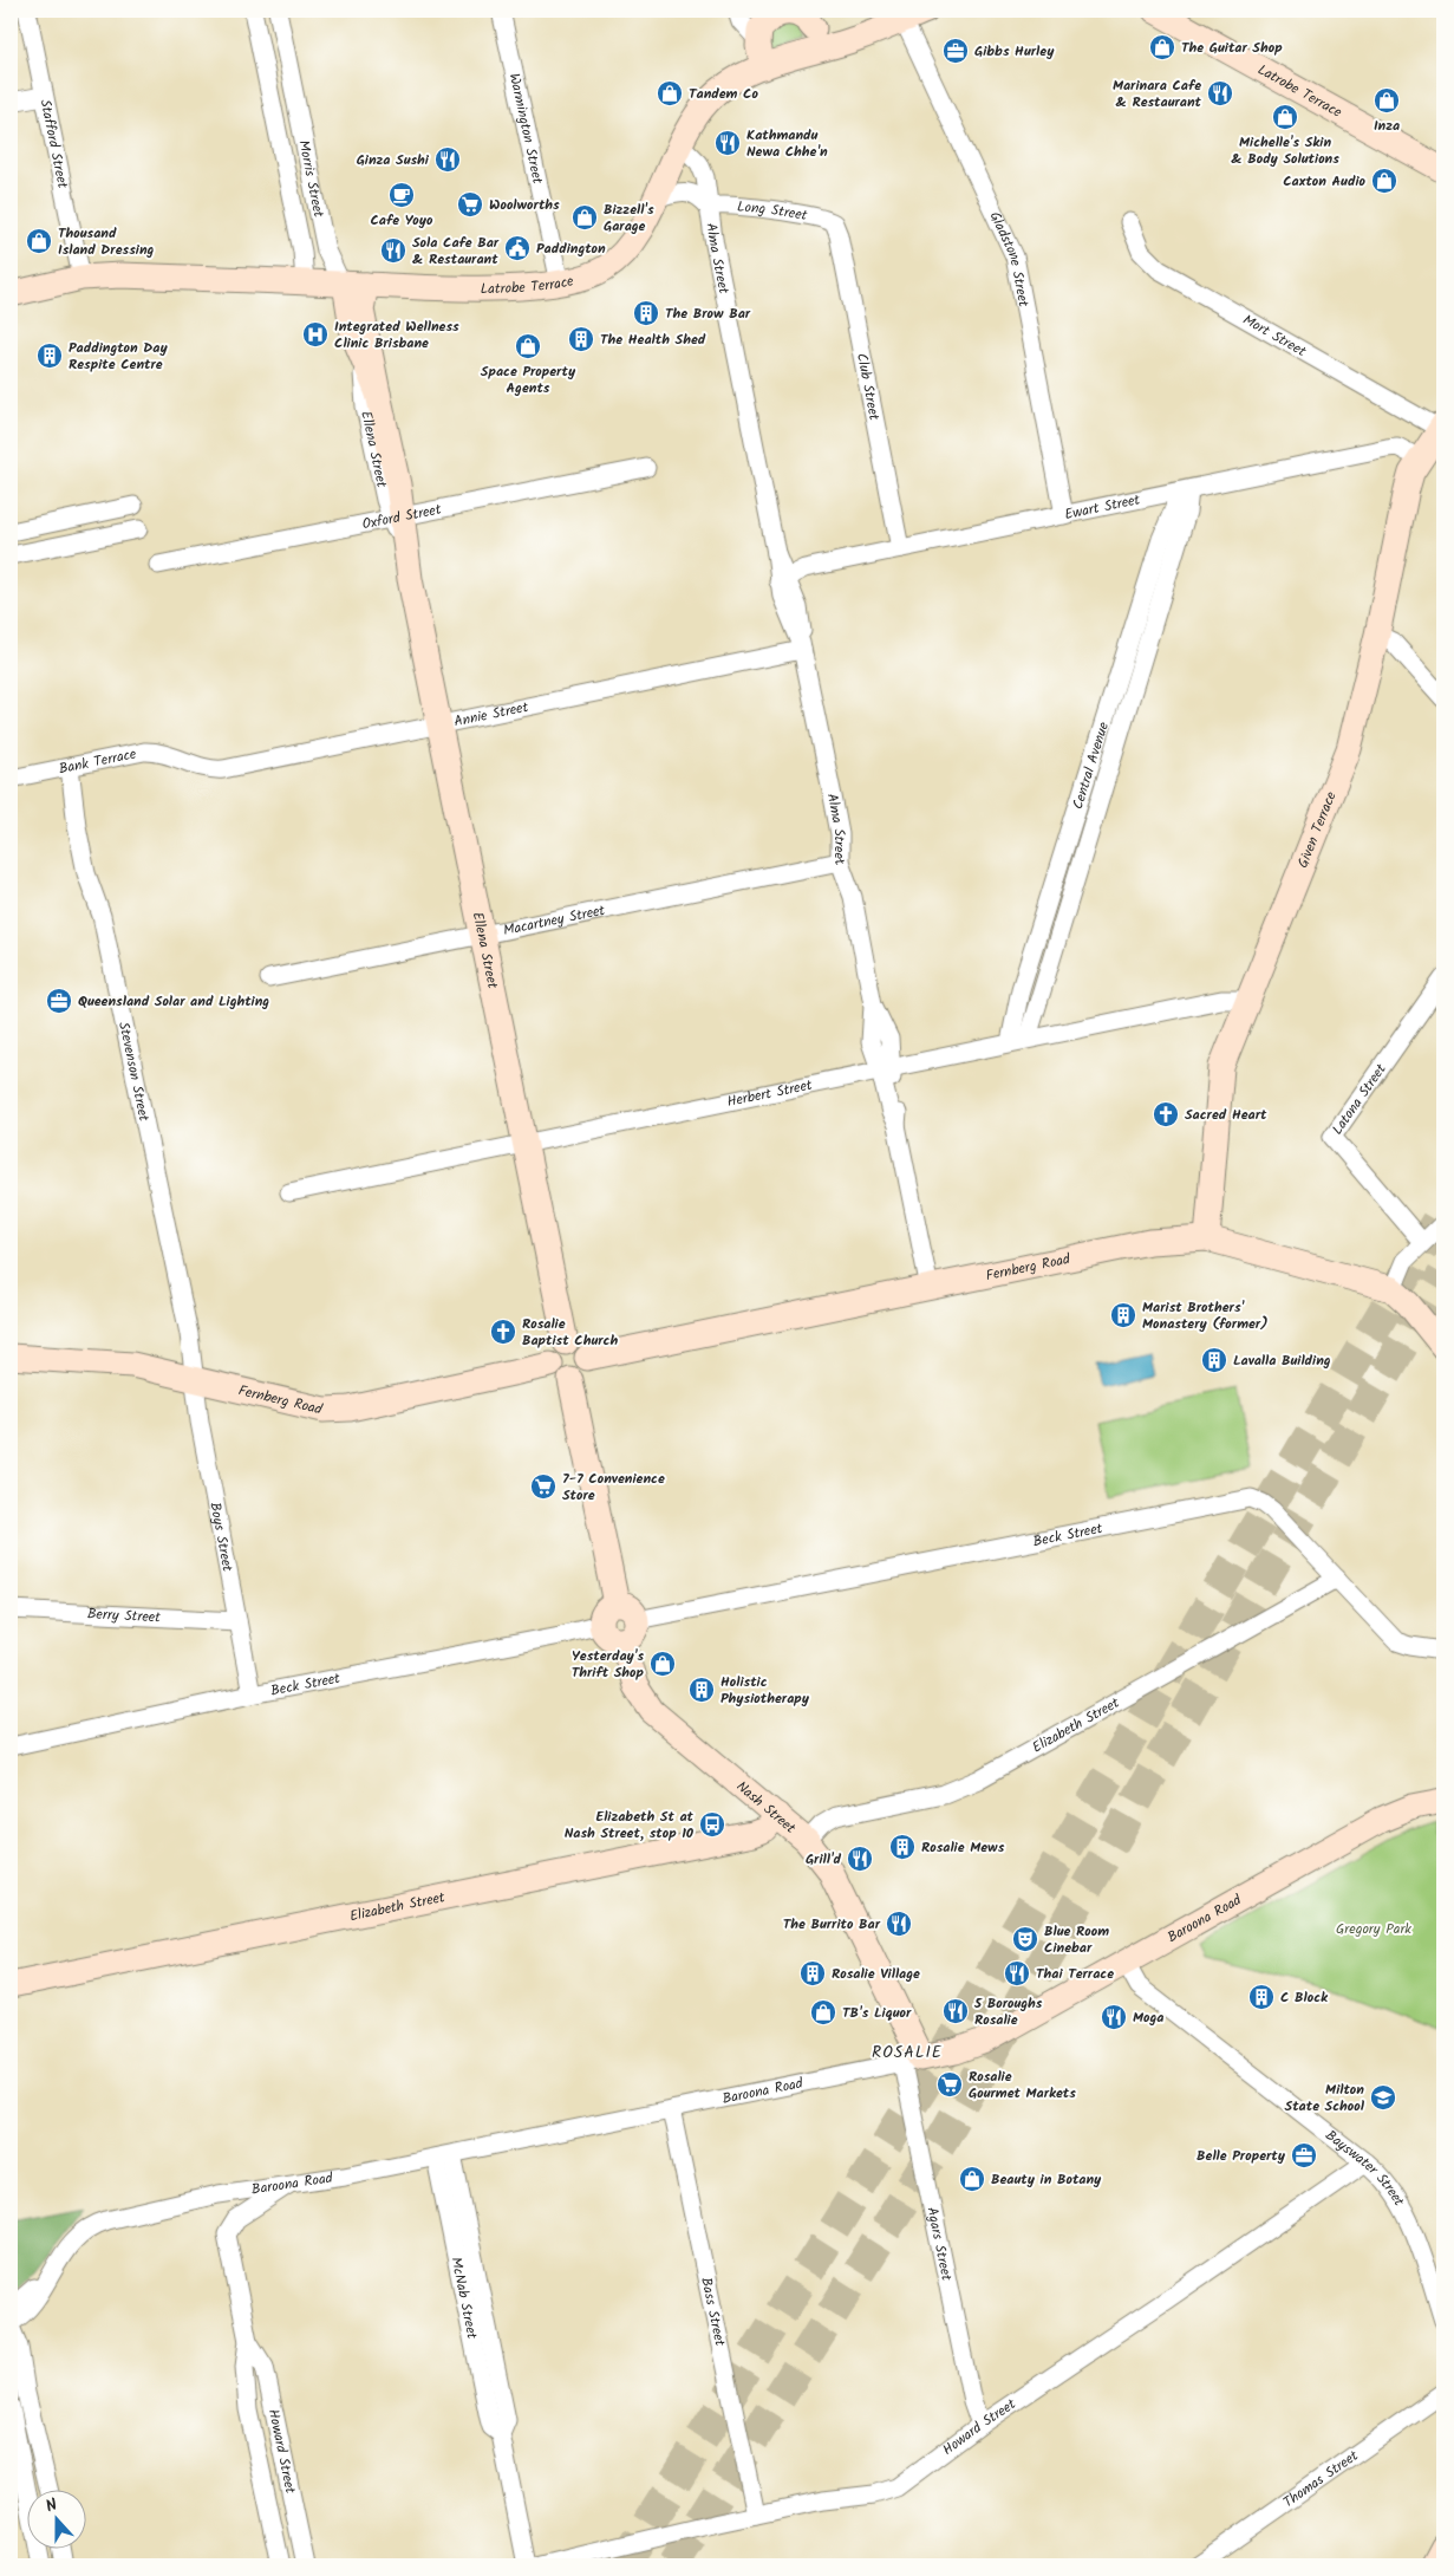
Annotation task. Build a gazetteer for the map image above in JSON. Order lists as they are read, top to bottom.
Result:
{
  "streets": {
    "street": [
      "Latrobe Terrace",
      "Warmington Street",
      "Stafford Street",
      "Morris Street",
      "Long Street",
      "Alma Street",
      "Gladstone Street",
      "Mort Street",
      "Club Street",
      "Ellena Street",
      "Ewart Street",
      "Oxford Street",
      "Annie Street",
      "Bank Terrace",
      "Central Avenue",
      "Given Terrace",
      "Macartney Street",
      "Stevenson Street",
      "Herbert Street",
      "Latona Street",
      "Fernberg Road",
      "Beck Street",
      "Boys Street",
      "Berry Street",
      "Elizabeth Street",
      "Nash Street",
      "Baroona Road",
      "Bayswater Street",
      "Agars Street",
      "McNab Street",
      "Bass Street",
      "Howard Street",
      "Thomas Street"
    ]
  },
  "crossings": [
    ["Latrobe Terrace", "Warmington Street"],
    ["Latrobe Terrace", "Stafford Street"],
    ["Latrobe Terrace", "Morris Street"],
    ["Latrobe Terrace", "Alma Street"],
    ["Latrobe Terrace", "Gladstone Street"],
    ["Latrobe Terrace", "Ellena Street"],
    ["Morris Street", "Ellena Street"],
    ["Long Street", "Alma Street"],
    ["Long Street", "Club Street"],
    ["Alma Street", "Ewart Street"],
    ["Alma Street", "Annie Street"],
    ["Alma Street", "Macartney Street"],
    ["Alma Street", "Herbert Street"],
    ["Alma Street", "Fernberg Road"],
    ["Gladstone Street", "Ewart Street"],
    ["Mort Street", "Given Terrace"],
    ["Club Street", "Ewart Street"],
    ["Ellena Street", "Oxford Street"],
    ["Ellena Street", "Annie Street"],
    ["Ellena Street", "Macartney Street"],
    ["Ellena Street", "Herbert Street"],
    ["Ellena Street", "Fernberg Road"],
    ["Ewart Street", "Central Avenue"],
    ["Ewart Street", "Given Terrace"],
    ["Annie Street", "Bank Terrace"],
    ["Bank Terrace", "Stevenson Street"],
    ["Central Avenue", "Herbert Street"],
    ["Given Terrace", "Herbert Street"],
    ["Given Terrace", "Fernberg Road"],
    ["Stevenson Street", "Fernberg Road"],
    ["Stevenson Street", "Boys Street"],
    ["Fernberg Road", "Boys Street"],
    ["Beck Street", "Boys Street"],
    ["Beck Street", "Elizabeth Street"],
    ["Beck Street", "Nash Street"],
    ["Boys Street", "Berry Street"],
    ["Elizabeth Street", "Nash Street"],
    ["Nash Street", "Baroona Road"],
    ["Nash Street", "Agars Street"],
    ["Baroona Road", "Bayswater Street"],
    ["Baroona Road", "Agars Street"],
    ["Baroona Road", "McNab Street"],
    ["Baroona Road", "Bass Street"],
    ["Baroona Road", "Howard Street"],
    ["Bayswater Street", "Howard Street"],
    ["Agars Street", "Howard Street"],
    ["Bass Street", "Howard Street"]
  ],
  "districts": ["ROSALIE"],
  "parks": ["Gregory Park"],
  "places": {
    "shop": [
      "The Guitar Shop",
      "Tandem Co",
      "Inza",
      "Michelle's Skin & Body Solutions",
      "Caxton Audio",
      "Bizzell's Garage",
      "Thousand Island Dressing",
      "Space Property Agents",
      "Yesterday's Thrift Shop",
      "TB's Liquor",
      "Beauty in Botany"
    ],
    "office": ["Gibbs Hurley", "Queensland Solar and Lighting", "Belle Property"],
    "restaurant": [
      "Marinara Cafe & Restaurant",
      "Kathmandu Newa Chhe'n",
      "Ginza Sushi",
      "Sola Cafe Bar & Restaurant",
      "Grill'd",
      "The Burrito Bar",
      "Thai Terrace",
      "5 Boroughs Rosalie",
      "Moga"
    ],
    "cafe": ["Cafe Yoyo"],
    "supermarket": ["Woolworths", "7-7 Convenience Store", "Rosalie Gourmet Markets"],
    "public building": ["Paddington"],
    "building": [
      "The Brow Bar",
      "The Health Shed",
      "Paddington Day Respite Centre",
      "Marist Brothers' Monastery (former)",
      "Lavalla Building",
      "Holistic Physiotherapy",
      "Rosalie Mews",
      "Rosalie Village",
      "C Block"
    ],
    "hospital": ["Integrated Wellness Clinic Brisbane"],
    "church": ["Sacred Heart", "Rosalie Baptist Church"],
    "bus stop": ["Elizabeth St at Nash Street, stop 10"],
    "theatre": ["Blue Room Cinebar"],
    "school or university": ["Milton State School"]
  },
  "north": "top"
}
